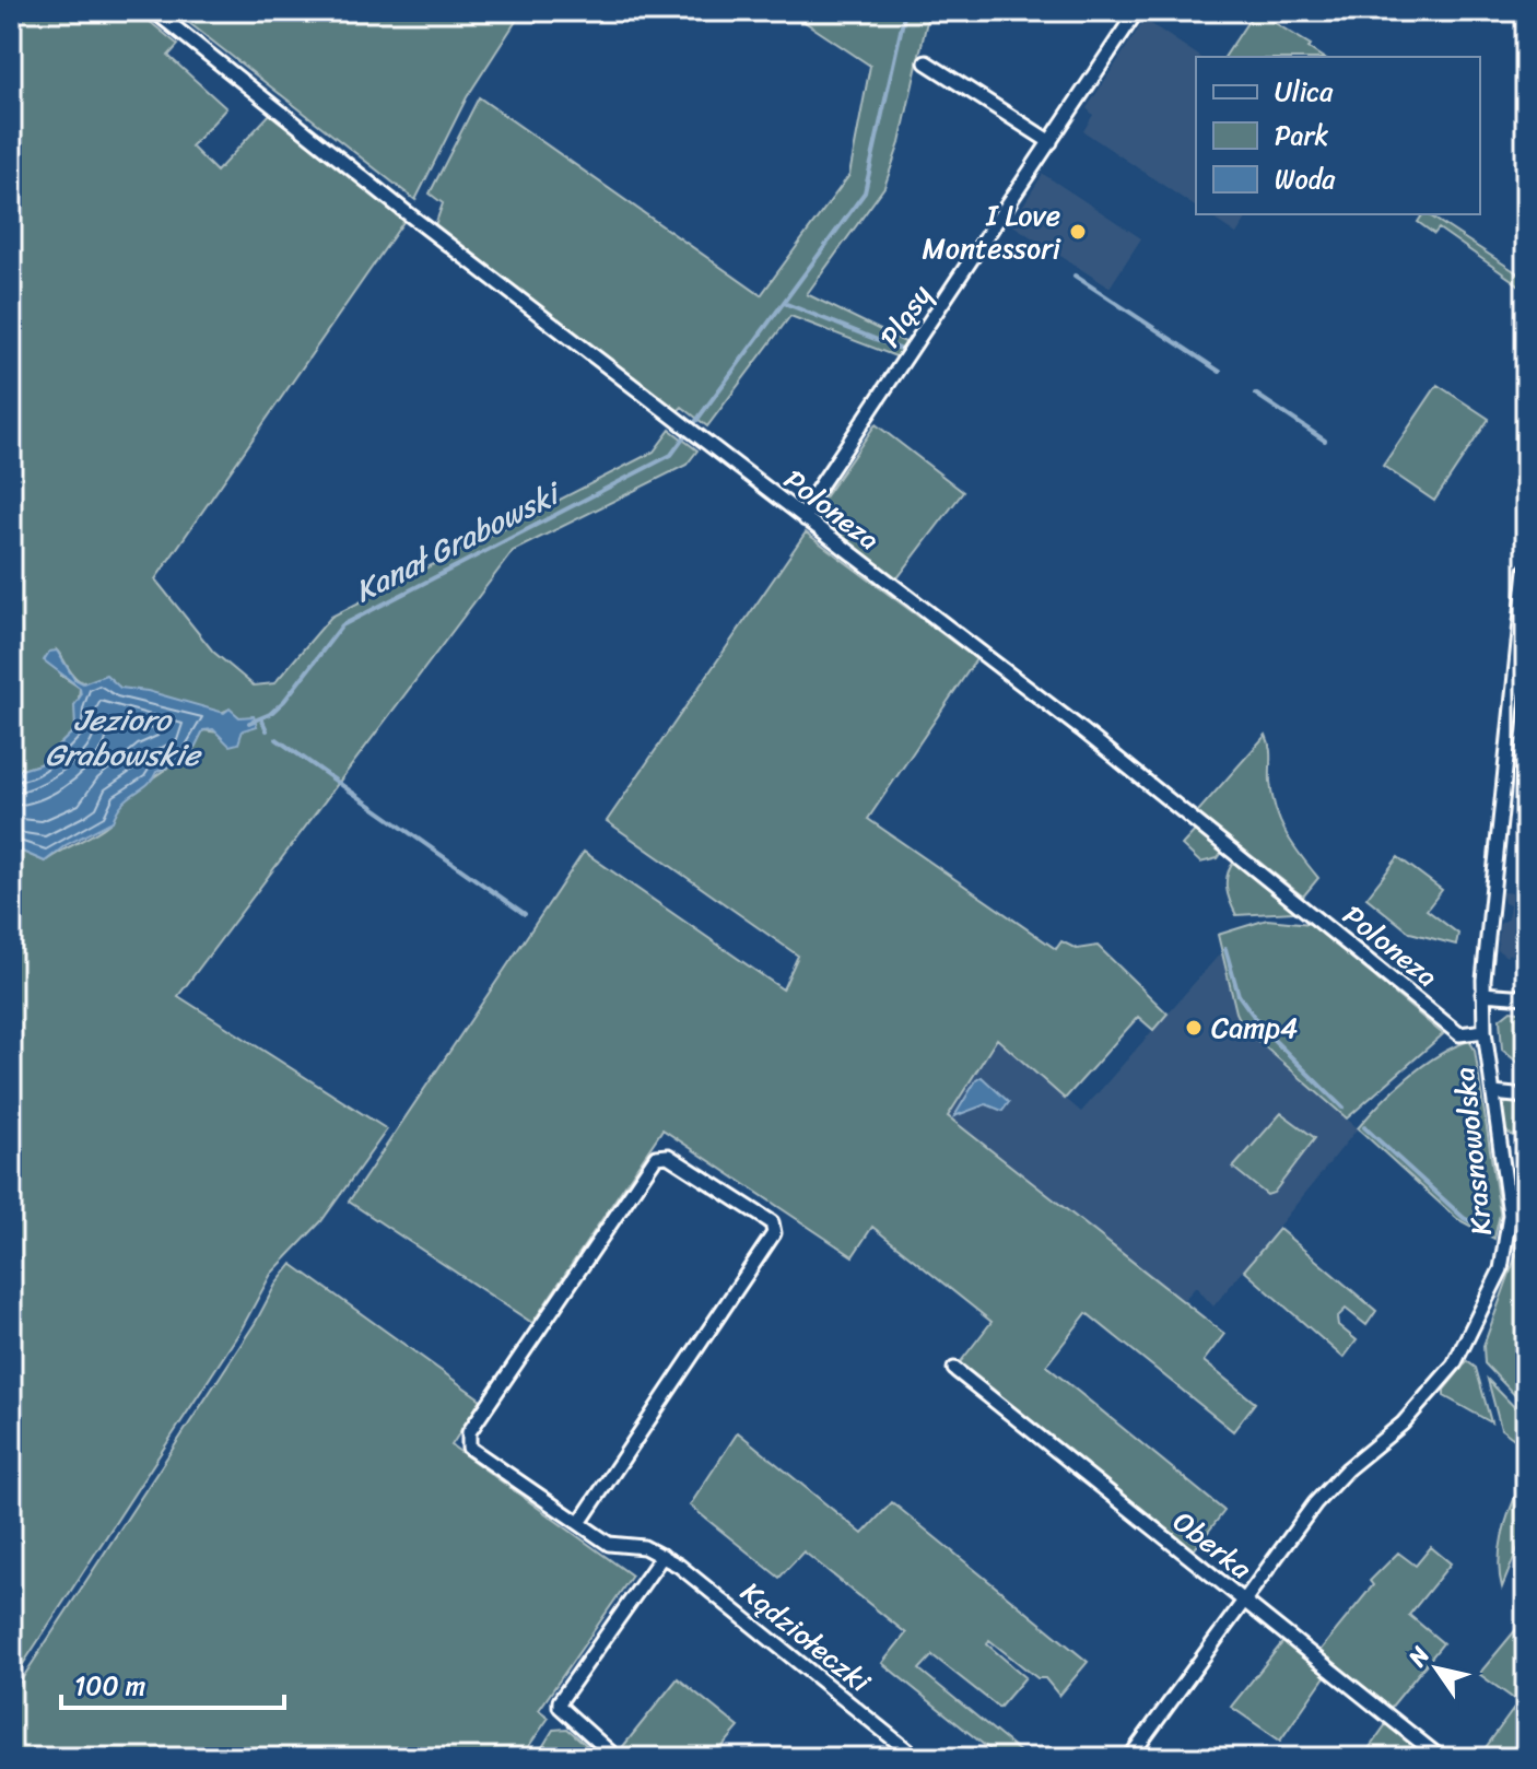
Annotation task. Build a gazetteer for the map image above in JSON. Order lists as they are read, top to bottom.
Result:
{
  "streets": {
    "street": [
      "Pląsy",
      "Poloneza",
      "Krasnowolska",
      "Oberka",
      "Kądziołeczki"
    ]
  },
  "crossings": [
    ["Pląsy", "Poloneza"],
    ["Poloneza", "Krasnowolska"],
    ["Krasnowolska", "Oberka"]
  ],
  "water": ["Kanał Grabowski", "Jezioro Grabowskie"],
  "places": ["I Love Montessori", "Camp4"],
  "legend": ["Ulica", "Park", "Woda"],
  "scale_bar": "100 m",
  "north": "top left"
}
